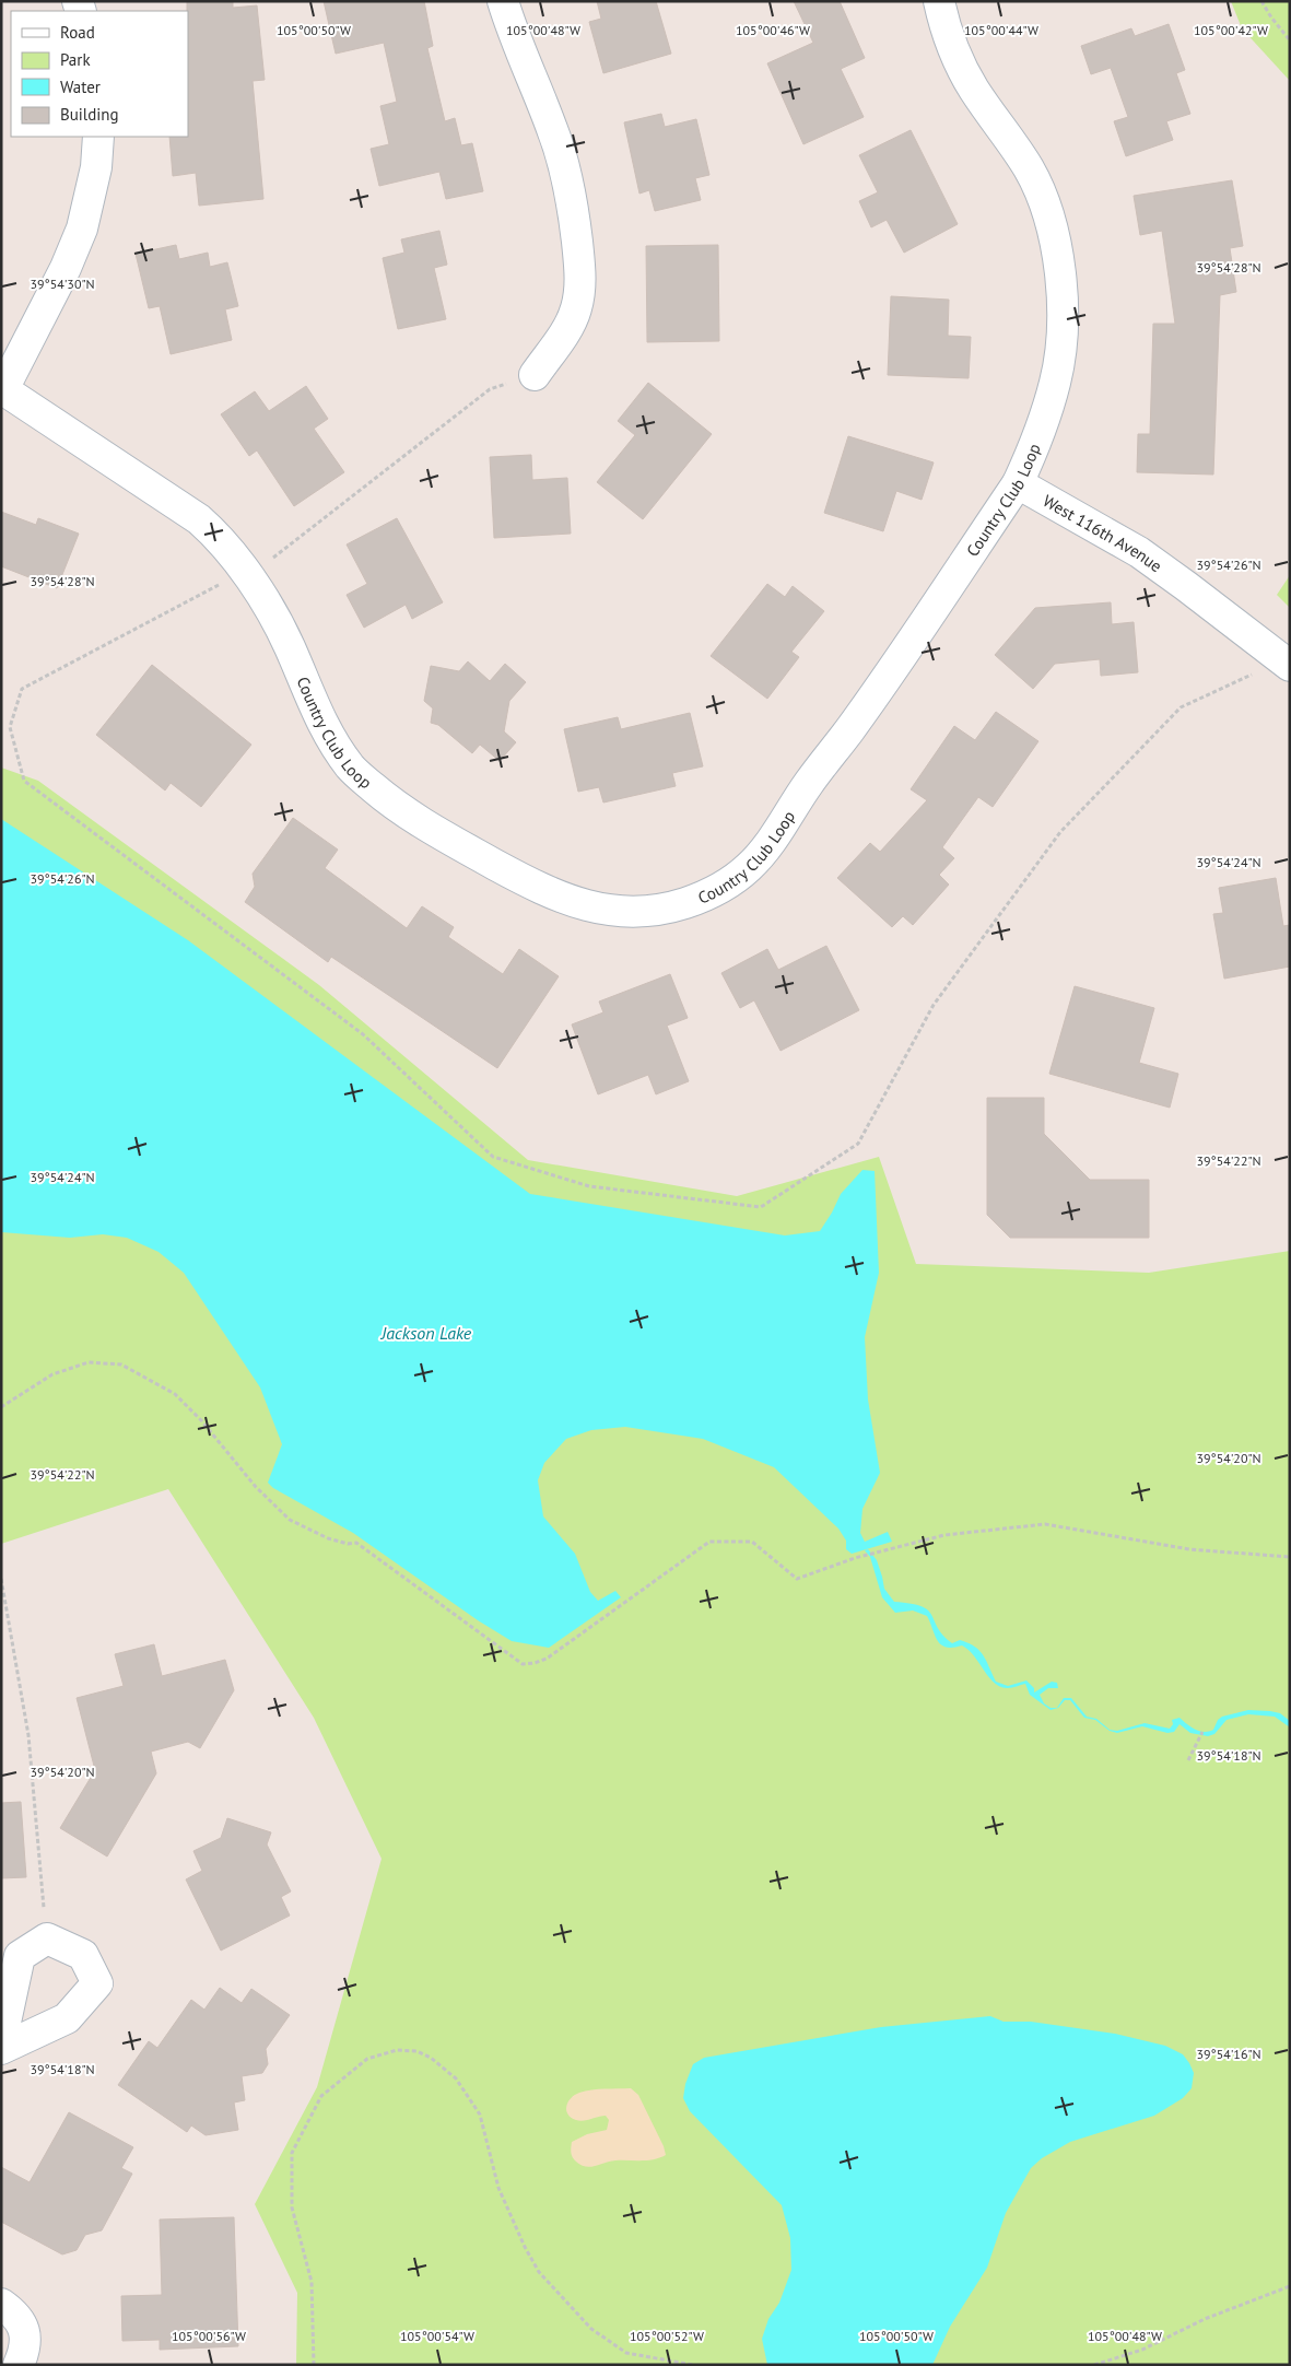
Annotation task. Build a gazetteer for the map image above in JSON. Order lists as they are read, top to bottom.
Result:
{
  "streets": {
    "street": ["Country Club Loop", "West 116th Avenue"]
  },
  "crossings": [
    ["Country Club Loop", "West 116th Avenue"]
  ],
  "water": ["Jackson Lake"],
  "legend": [
    "Road",
    "Park",
    "Water",
    "Building"
  ],
  "coordinates": [
    "105°00'50\"W",
    "105°00'48\"W",
    "105°00'46\"W",
    "105°00'44\"W",
    "105°00'42\"W",
    "39°54'28\"N",
    "39°54'30\"N",
    "39°54'26\"N",
    "39°54'24\"N",
    "39°54'22\"N",
    "39°54'20\"N",
    "39°54'18\"N",
    "39°54'16\"N",
    "105°00'56\"W",
    "105°00'54\"W",
    "105°00'52\"W"
  ]
}
